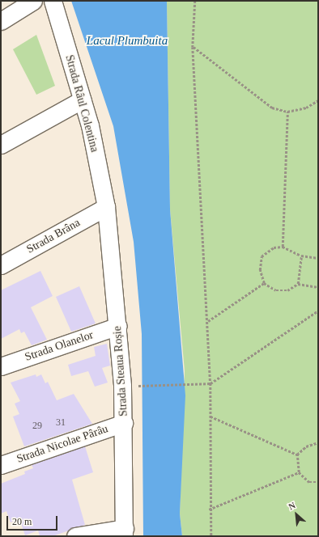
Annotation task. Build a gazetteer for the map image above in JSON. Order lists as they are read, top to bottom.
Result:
{
  "streets": {
    "street": [
      "Strada Râul Colentina",
      "Strada Brâna",
      "Strada Olanelor",
      "Strada Steaua Roșie",
      "Strada Nicolae Pârâu"
    ]
  },
  "crossings": [
    ["Strada Râul Colentina", "Strada Brâna"],
    ["Strada Râul Colentina", "Strada Steaua Roșie"],
    ["Strada Brâna", "Strada Steaua Roșie"],
    ["Strada Olanelor", "Strada Steaua Roșie"],
    ["Strada Steaua Roșie", "Strada Nicolae Pârâu"]
  ],
  "water": ["Lacul Plumbuita"],
  "house_numbers": ["31", "29"],
  "scale_bar": "20 m",
  "north": "top left"
}
